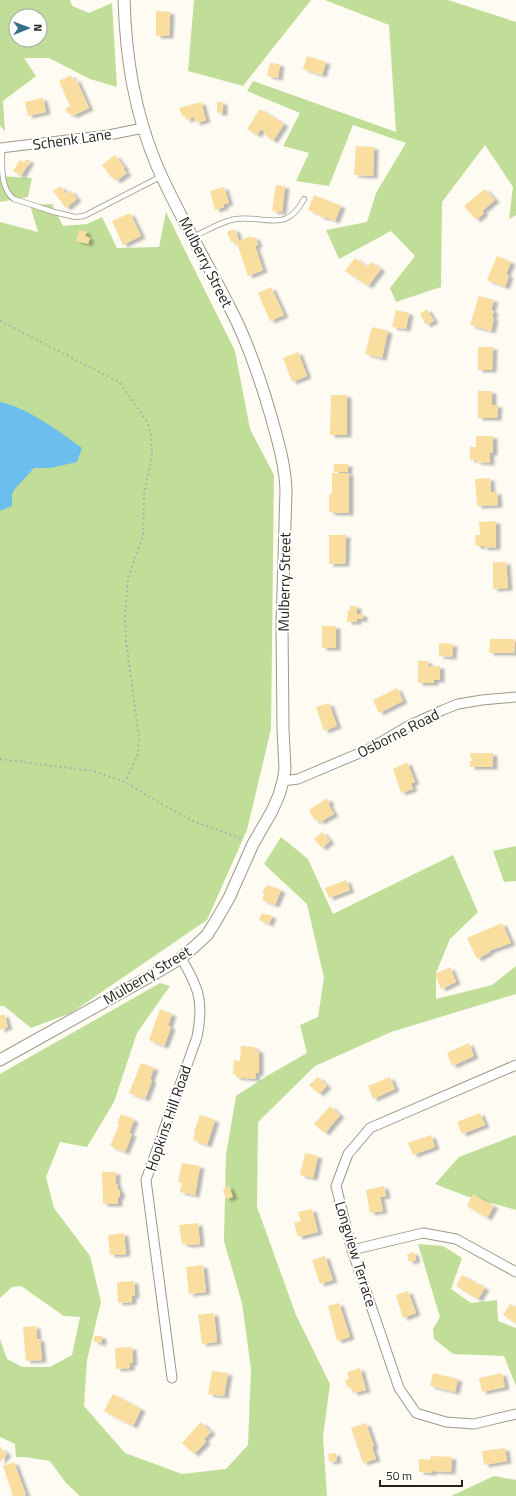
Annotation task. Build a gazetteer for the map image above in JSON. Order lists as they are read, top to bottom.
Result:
{
  "streets": {
    "street": [
      "Schenk Lane",
      "Mulberry Street",
      "Osborne Road",
      "Hopkins Hill Road",
      "Longview Terrace"
    ]
  },
  "crossings": [
    ["Schenk Lane", "Mulberry Street"],
    ["Mulberry Street", "Osborne Road"],
    ["Mulberry Street", "Hopkins Hill Road"]
  ],
  "scale_bar": "50 m",
  "north": "right"
}
